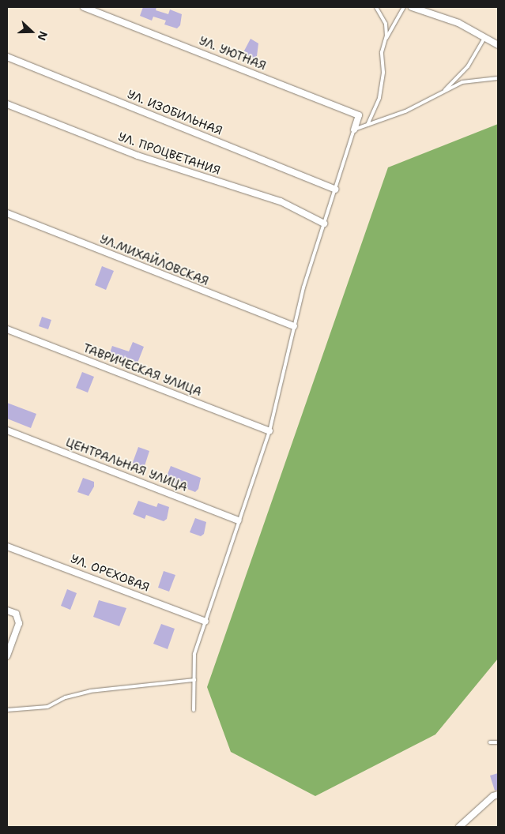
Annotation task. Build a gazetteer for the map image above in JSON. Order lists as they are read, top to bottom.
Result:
{
  "streets": {
    "street": [
      "УЛ. УЮТНАЯ",
      "УЛ. ИЗОБИЛЬНАЯ",
      "УЛ. ПРОЦВЕТАНИЯ",
      "УЛ.МИХАЙЛОВСКАЯ",
      "ТАВРИЧЕСКАЯ УЛИЦА",
      "ЦЕНТРАЛЬНАЯ УЛИЦА",
      "УЛ. ОРЕХОВАЯ"
    ]
  },
  "north": "right"
}
